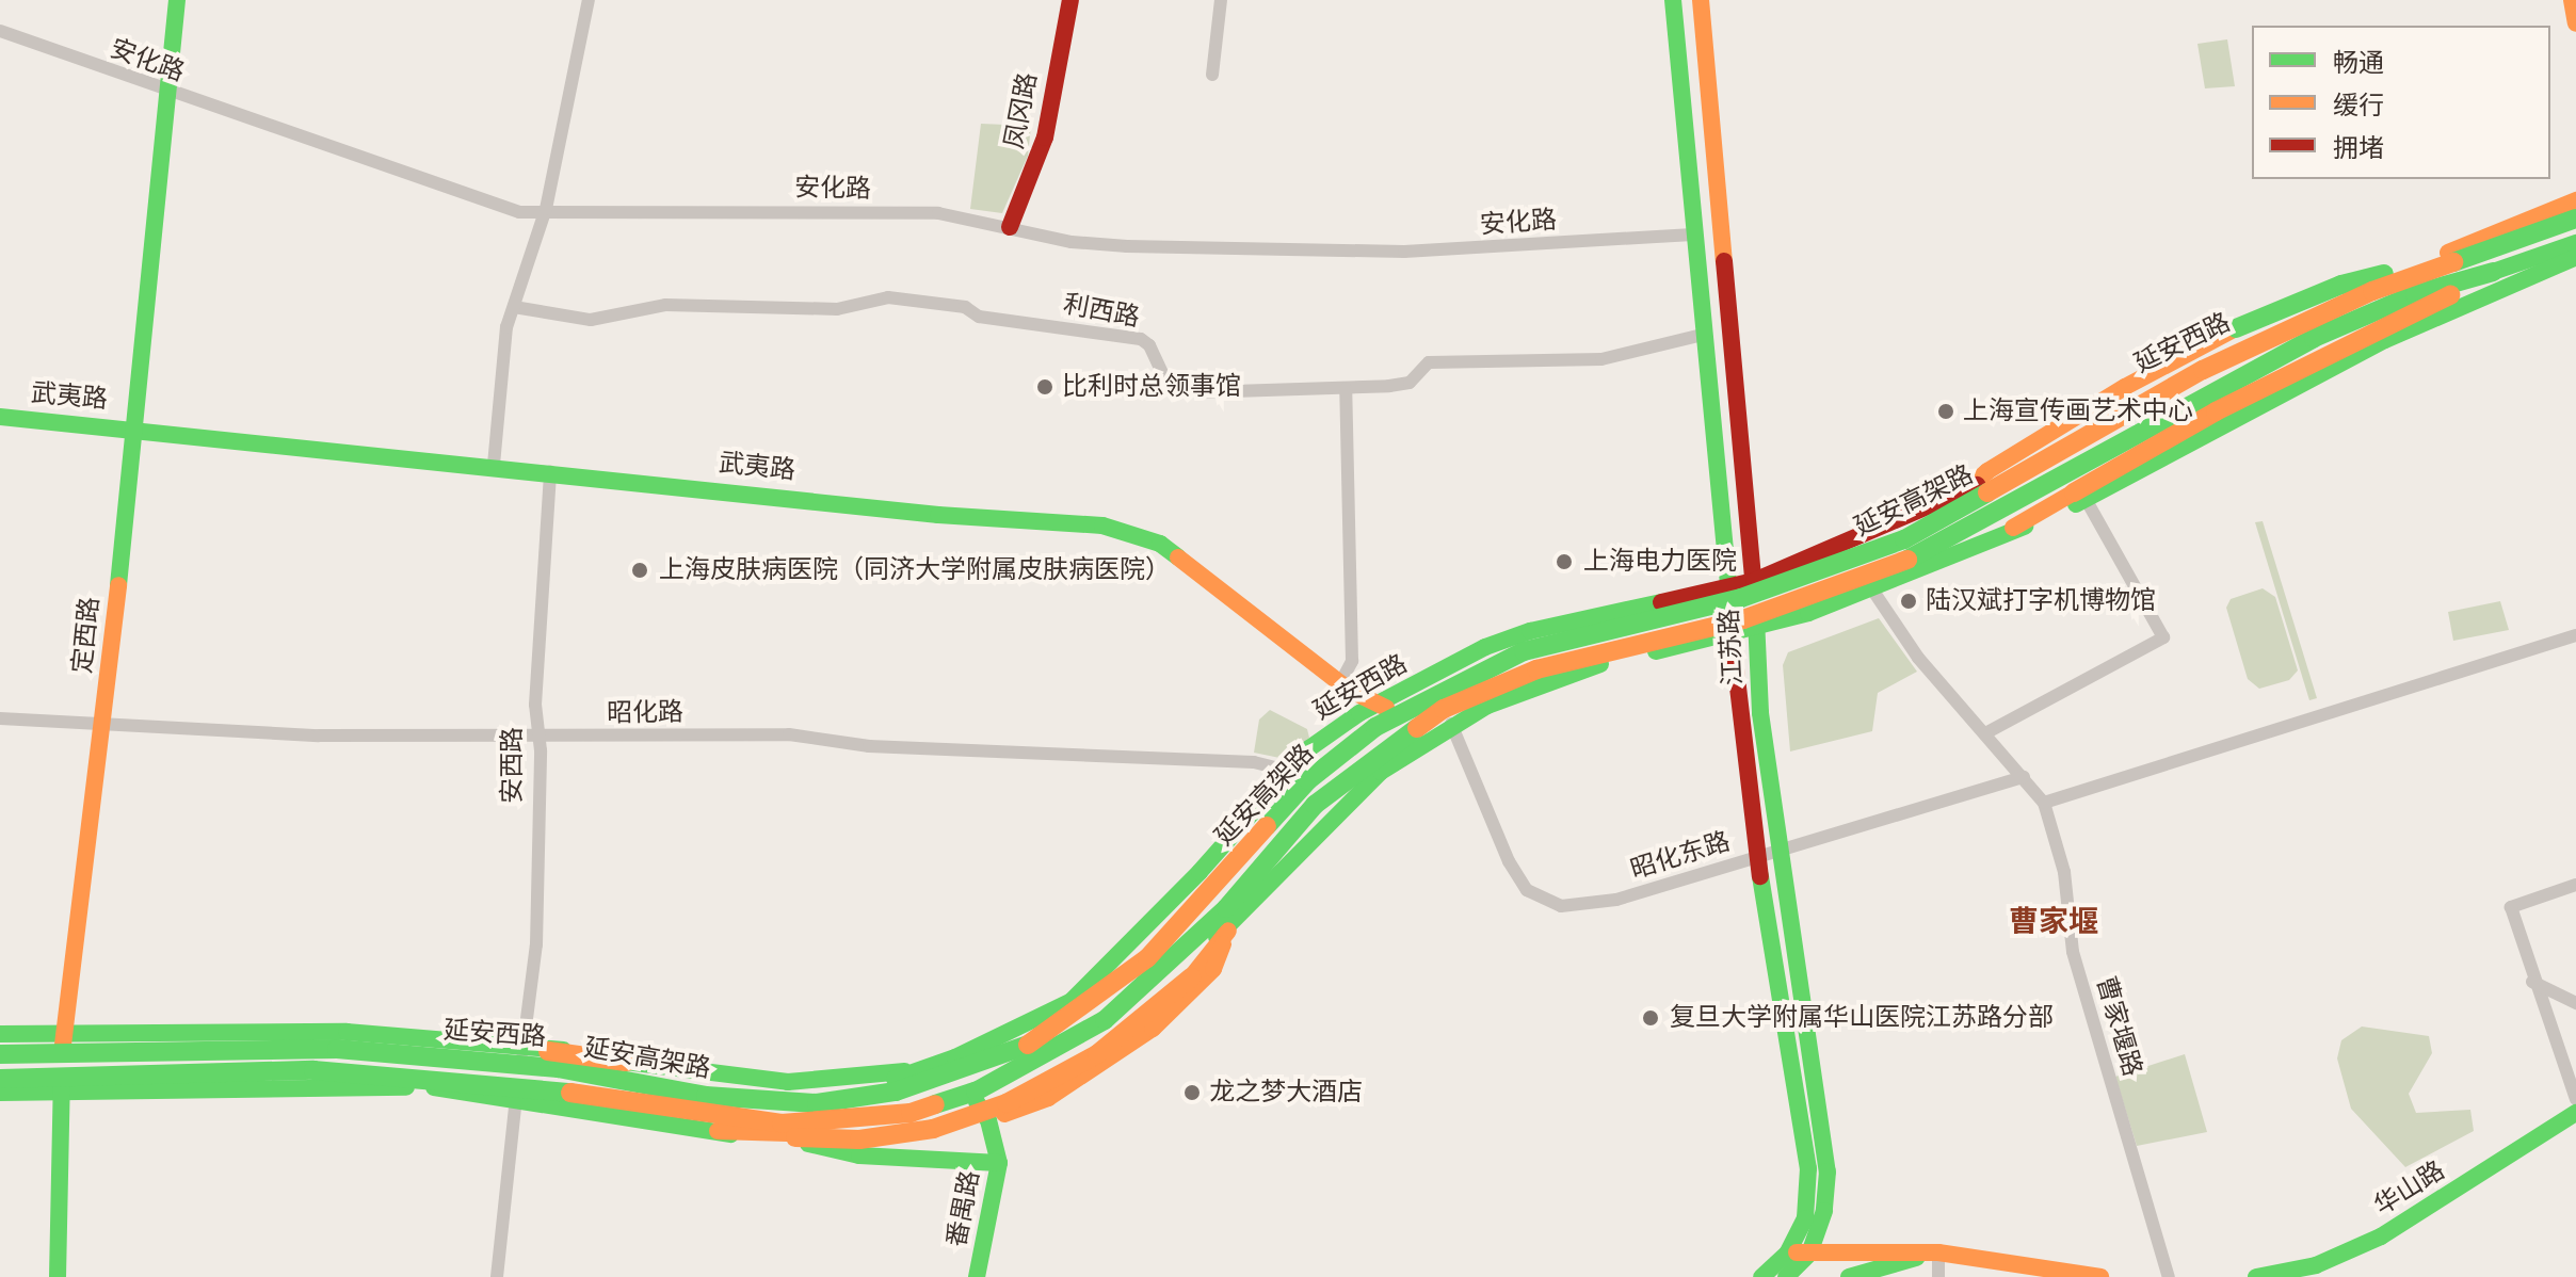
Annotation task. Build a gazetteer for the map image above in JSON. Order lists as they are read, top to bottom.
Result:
{
  "streets": {
    "main road": [
      "凤冈路",
      "延安西路",
      "武夷路",
      "延安高架路",
      "定西路",
      "江苏路",
      "华山路",
      "番禺路"
    ],
    "street": [
      "安化路",
      "利西路",
      "昭化路",
      "安西路",
      "昭化东路",
      "曹家堰路"
    ]
  },
  "crossings": [
    ["安化路", "凤冈路"],
    ["安化路", "定西路"],
    ["安化路", "江苏路"],
    ["利西路", "江苏路"],
    ["延安西路", "武夷路"],
    ["延安西路", "延安高架路"],
    ["延安西路", "定西路"],
    ["延安西路", "江苏路"],
    ["延安西路", "昭化路"],
    ["延安西路", "安西路"],
    ["延安西路", "番禺路"],
    ["武夷路", "定西路"],
    ["武夷路", "安西路"],
    ["武夷路", "昭化东路"],
    ["定西路", "昭化路"],
    ["江苏路", "昭化东路"],
    ["昭化路", "安西路"],
    ["昭化东路", "曹家堰路"]
  ],
  "districts": ["曹家堰"],
  "places": [
    "比利时总领事馆",
    "上海宣传画艺术中心",
    "上海电力医院",
    "上海皮肤病医院（同济大学附属皮肤病医院）",
    "陆汉斌打字机博物馆",
    "复旦大学附属华山医院江苏路分部",
    "龙之梦大酒店"
  ],
  "legend": ["畅通", "缓行", "拥堵"]
}
